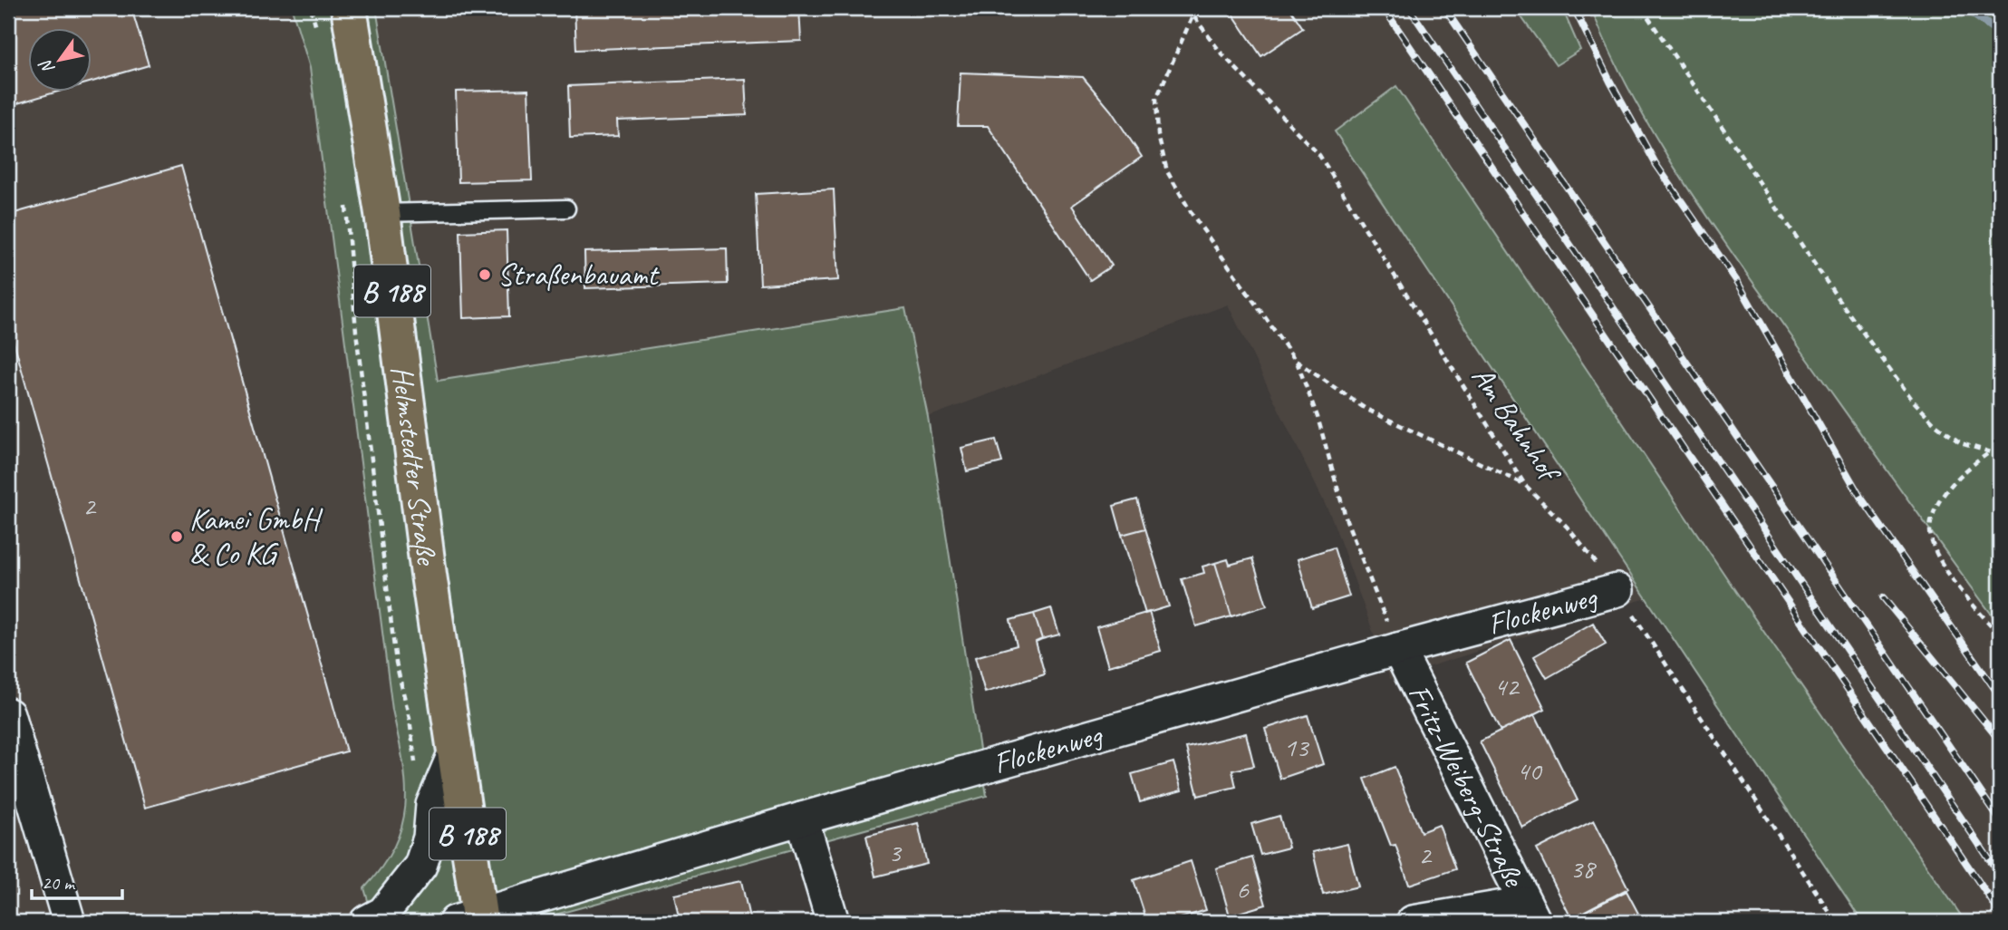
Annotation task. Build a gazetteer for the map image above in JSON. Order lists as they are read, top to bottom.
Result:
{
  "streets": {
    "main road": ["B 188", "Helmstedter Straße"],
    "street": ["Flockenweg", "Fritz-Weiberg-Straße"],
    "path": ["Am Bahnhof"]
  },
  "crossings": [
    ["Am Bahnhof", "Flockenweg"],
    ["Helmstedter Straße", "Flockenweg"],
    ["Flockenweg", "Fritz-Weiberg-Straße"]
  ],
  "places": ["Straßenbauamt", "Kamei GmbH & Co KG"],
  "house_numbers": [
    "2",
    "42",
    "13",
    "40",
    "3",
    "2",
    "38",
    "6"
  ],
  "scale_bar": "20 m",
  "north": "bottom left"
}
